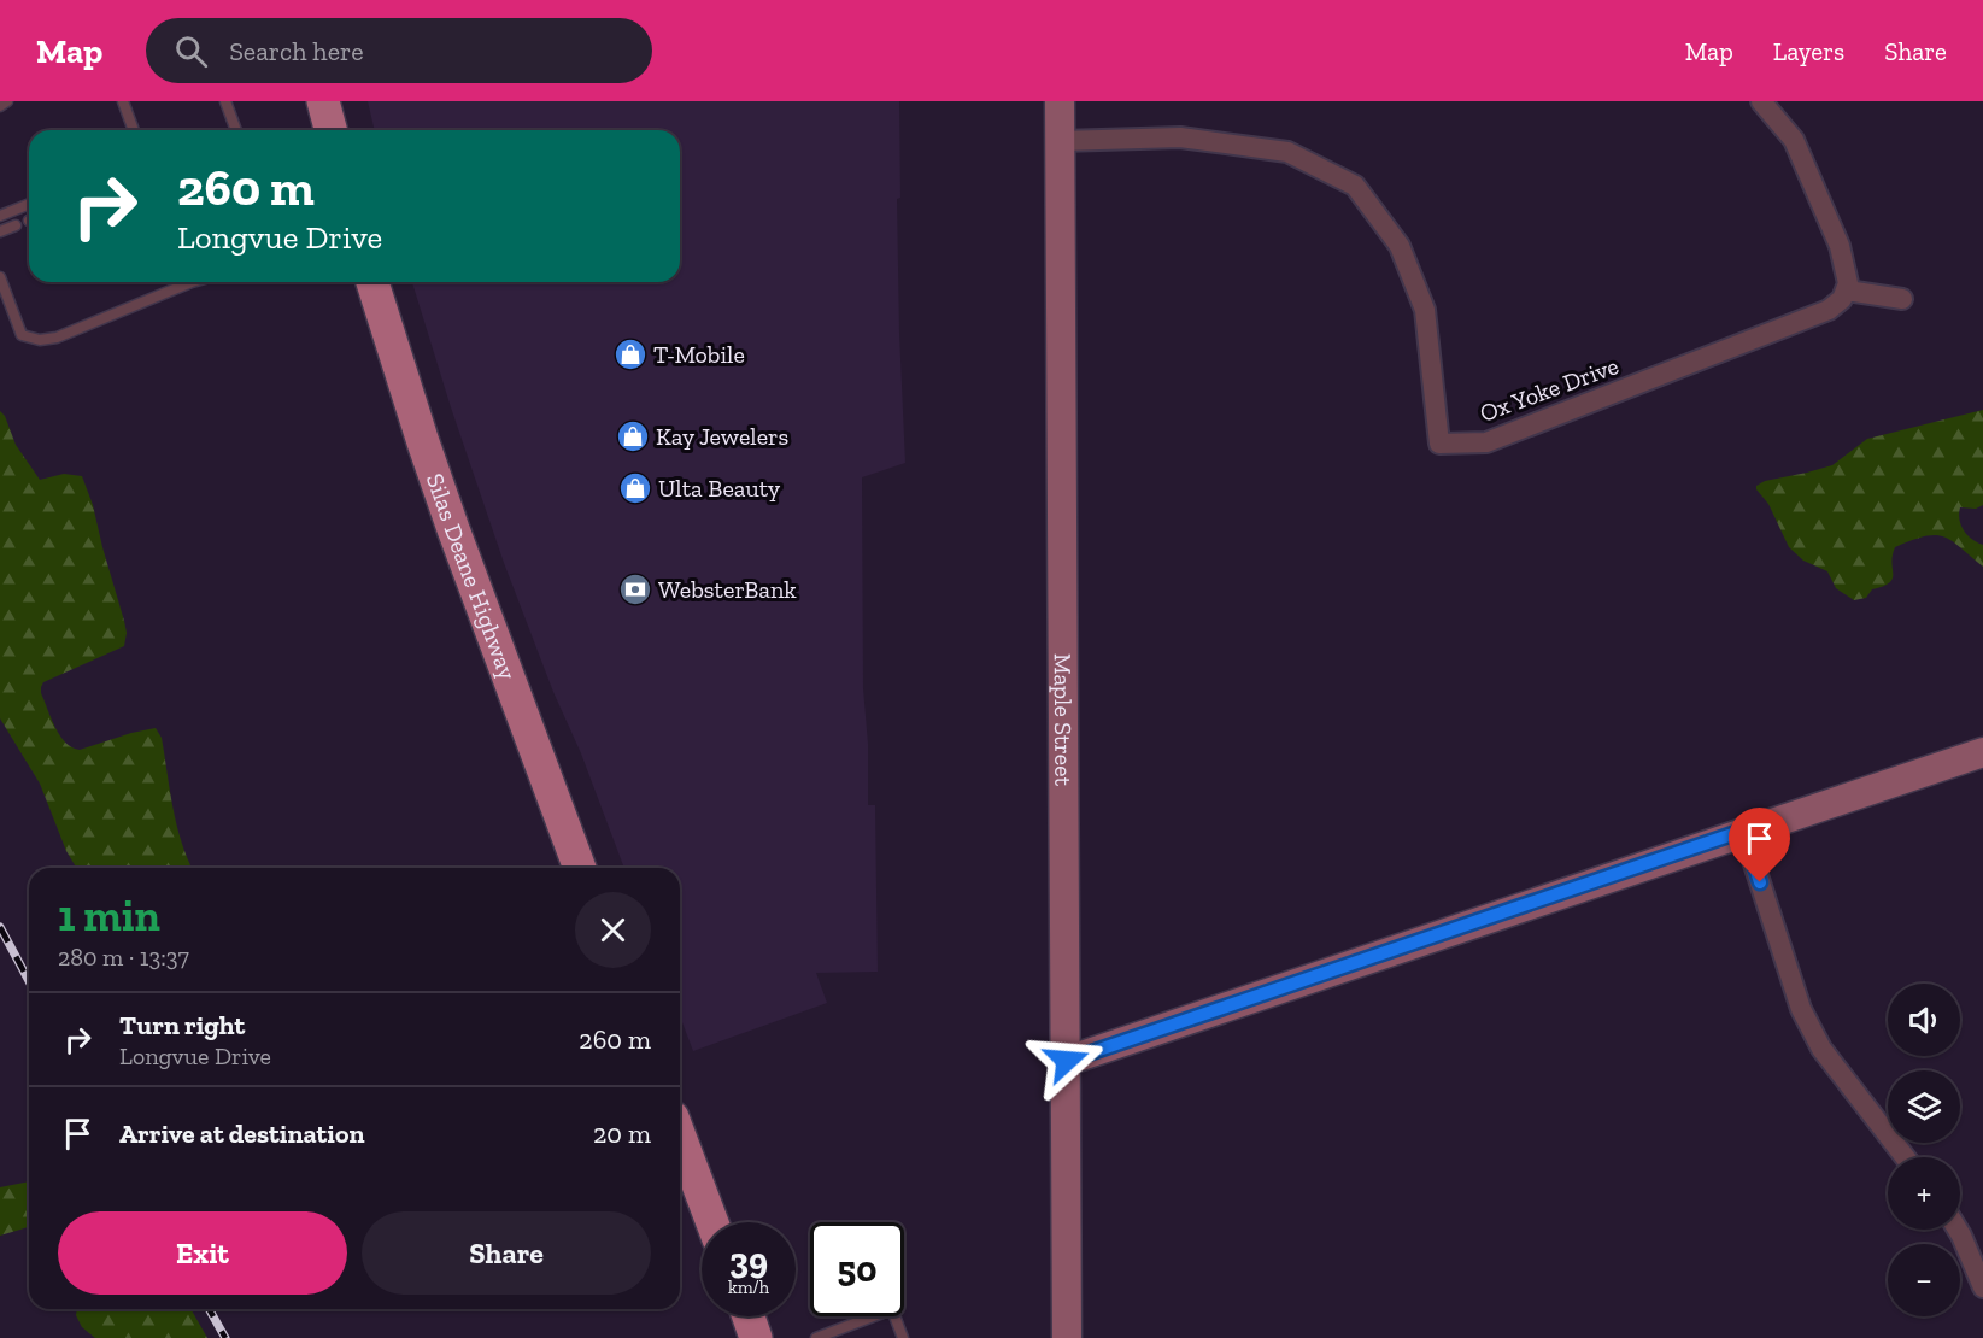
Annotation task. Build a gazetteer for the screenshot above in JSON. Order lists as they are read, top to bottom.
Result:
{
  "streets": {
    "main road": ["Silas Deane Highway", "Maple Street"],
    "street": ["Ox Yoke Drive"]
  },
  "crossings": [
    ["Ox Yoke Drive", "Maple Street"]
  ],
  "places": {
    "shop": ["T-Mobile", "Kay Jewelers", "Ulta Beauty"],
    "bank": ["WebsterBank"]
  },
  "page": {
    "header": "Map",
    "search": "Search here",
    "nav": ["Map", "Layers", "Share"],
    "turn": ["260 m", "Longvue Drive"],
    "heading": ["1 min", "280 m · 13:37"],
    "map_buttons": ["+", "−"],
    "list": [
      {
        "name": "Turn right",
        "note": "Longvue Drive",
        "value": "260 m"
      },
      {
        "name": "Arrive at destination",
        "value": "20 m"
      }
    ],
    "buttons": ["Exit", "Share"],
    "speed": "39 km/h",
    "limit": "50"
  }
}
